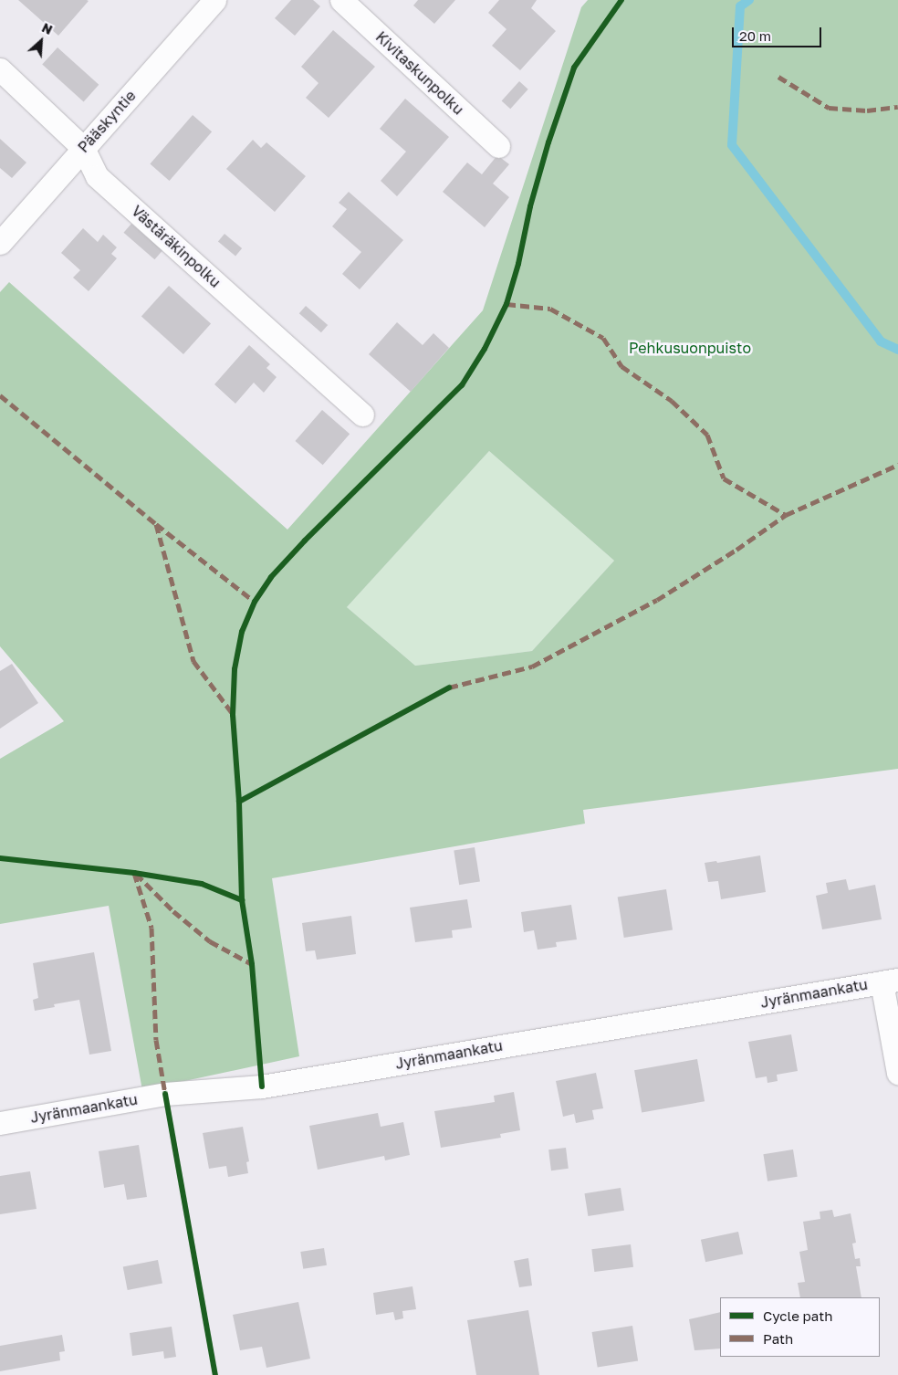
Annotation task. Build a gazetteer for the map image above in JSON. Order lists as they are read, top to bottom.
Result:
{
  "streets": {
    "street": [
      "Kivitaskunpolku",
      "Pääskyntie",
      "Västäräkinpolku",
      "Jyränmaankatu"
    ]
  },
  "crossings": [
    ["Pääskyntie", "Västäräkinpolku"]
  ],
  "parks": ["Pehkusuonpuisto"],
  "legend": ["Cycle path", "Path"],
  "scale_bar": "20 m",
  "north": "top right"
}
